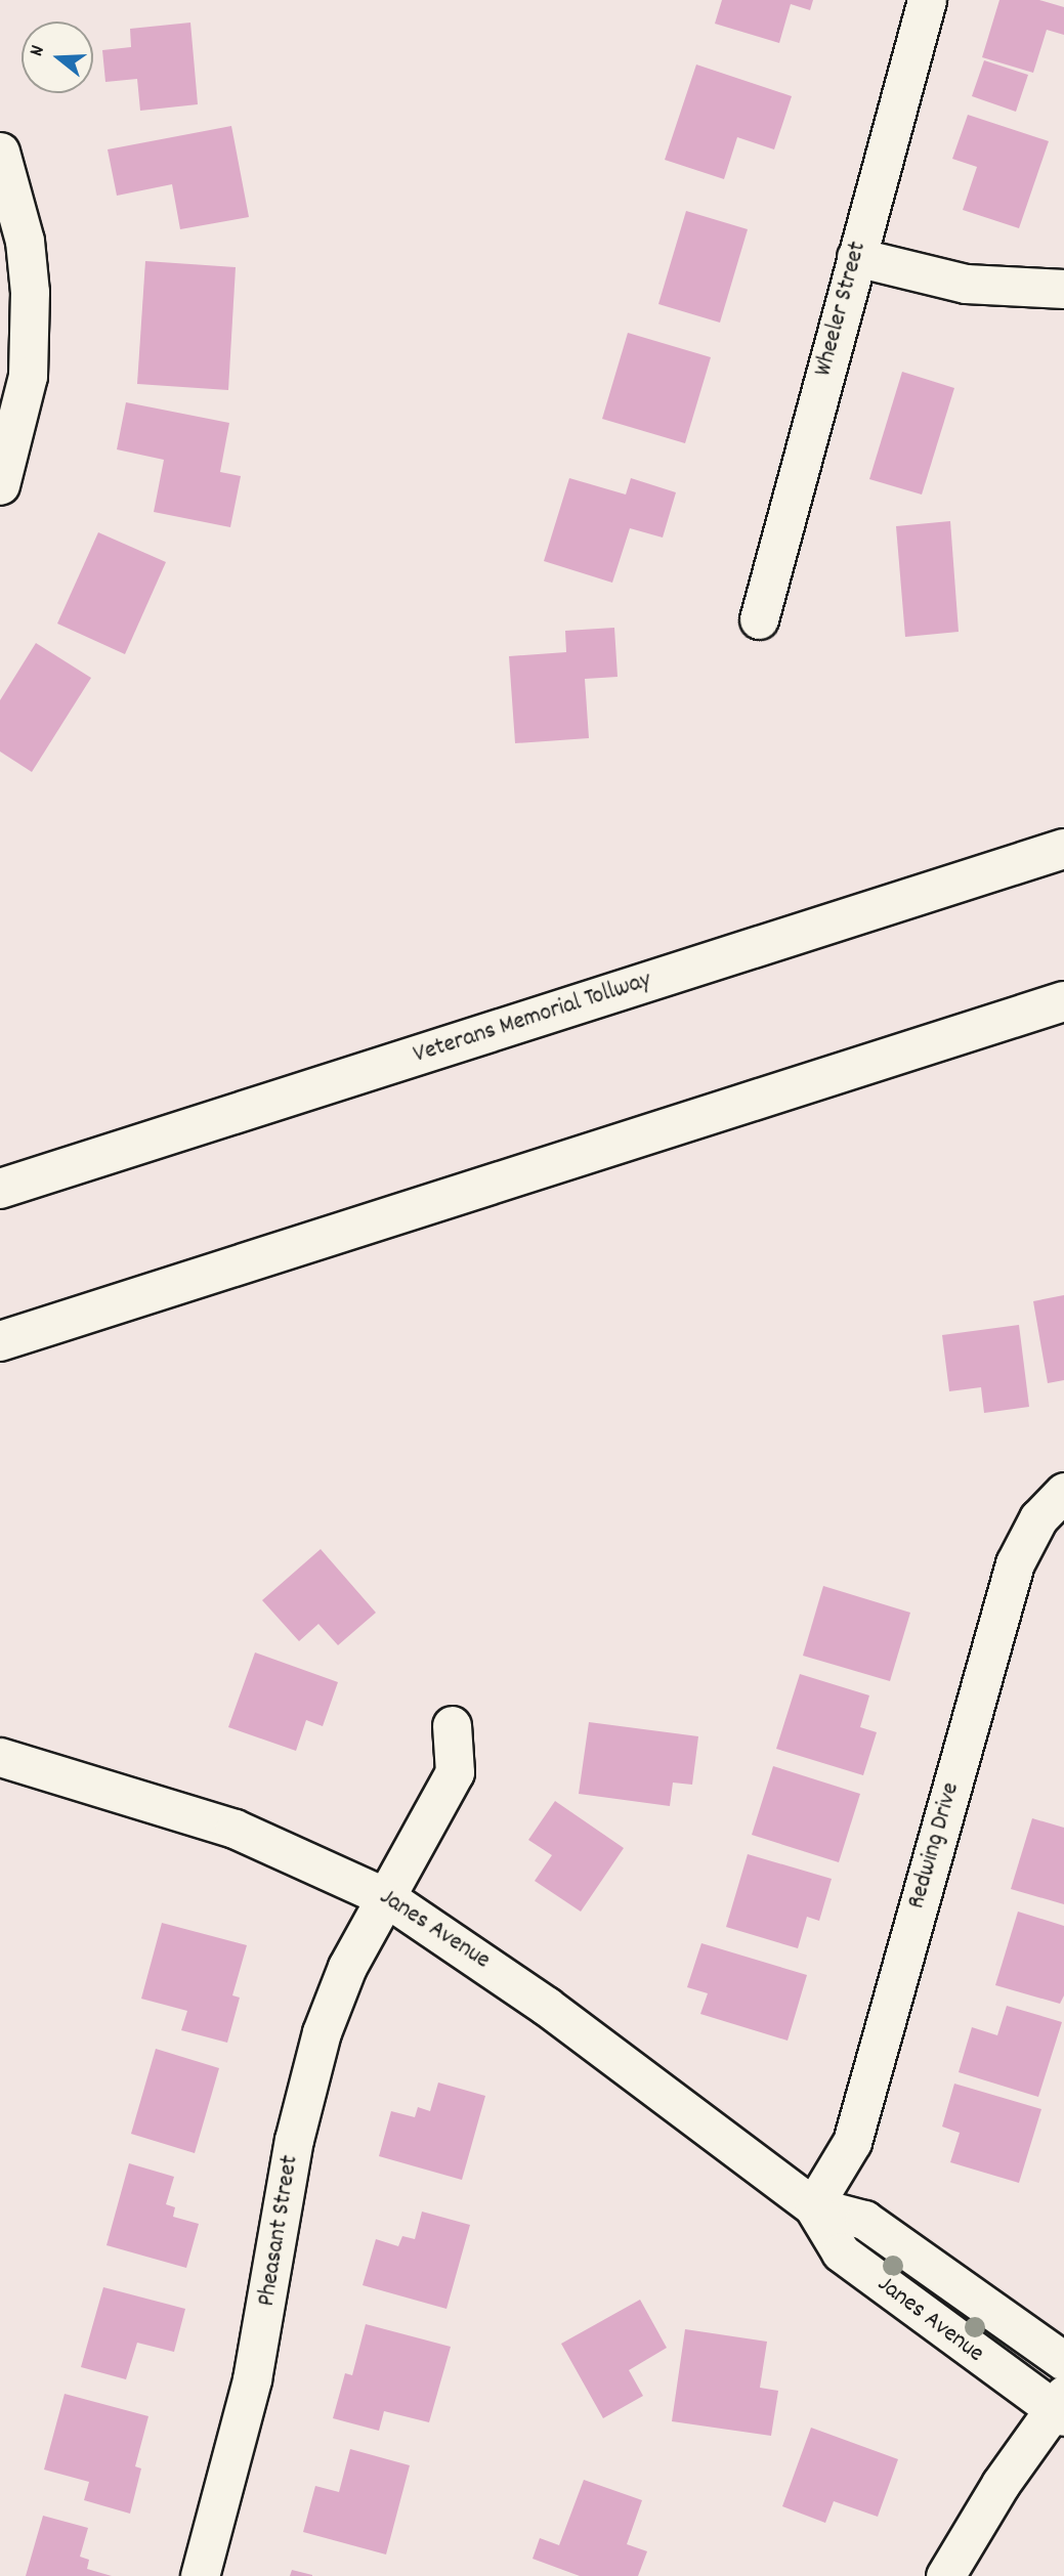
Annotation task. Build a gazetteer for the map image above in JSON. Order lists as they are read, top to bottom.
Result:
{
  "streets": {
    "highway": ["Veterans Memorial Tollway"],
    "street": [
      "Wheeler Street",
      "Redwing Drive",
      "Janes Avenue",
      "Pheasant Street"
    ]
  },
  "crossings": [
    ["Redwing Drive", "Janes Avenue"],
    ["Janes Avenue", "Pheasant Street"]
  ],
  "north": "left"
}
